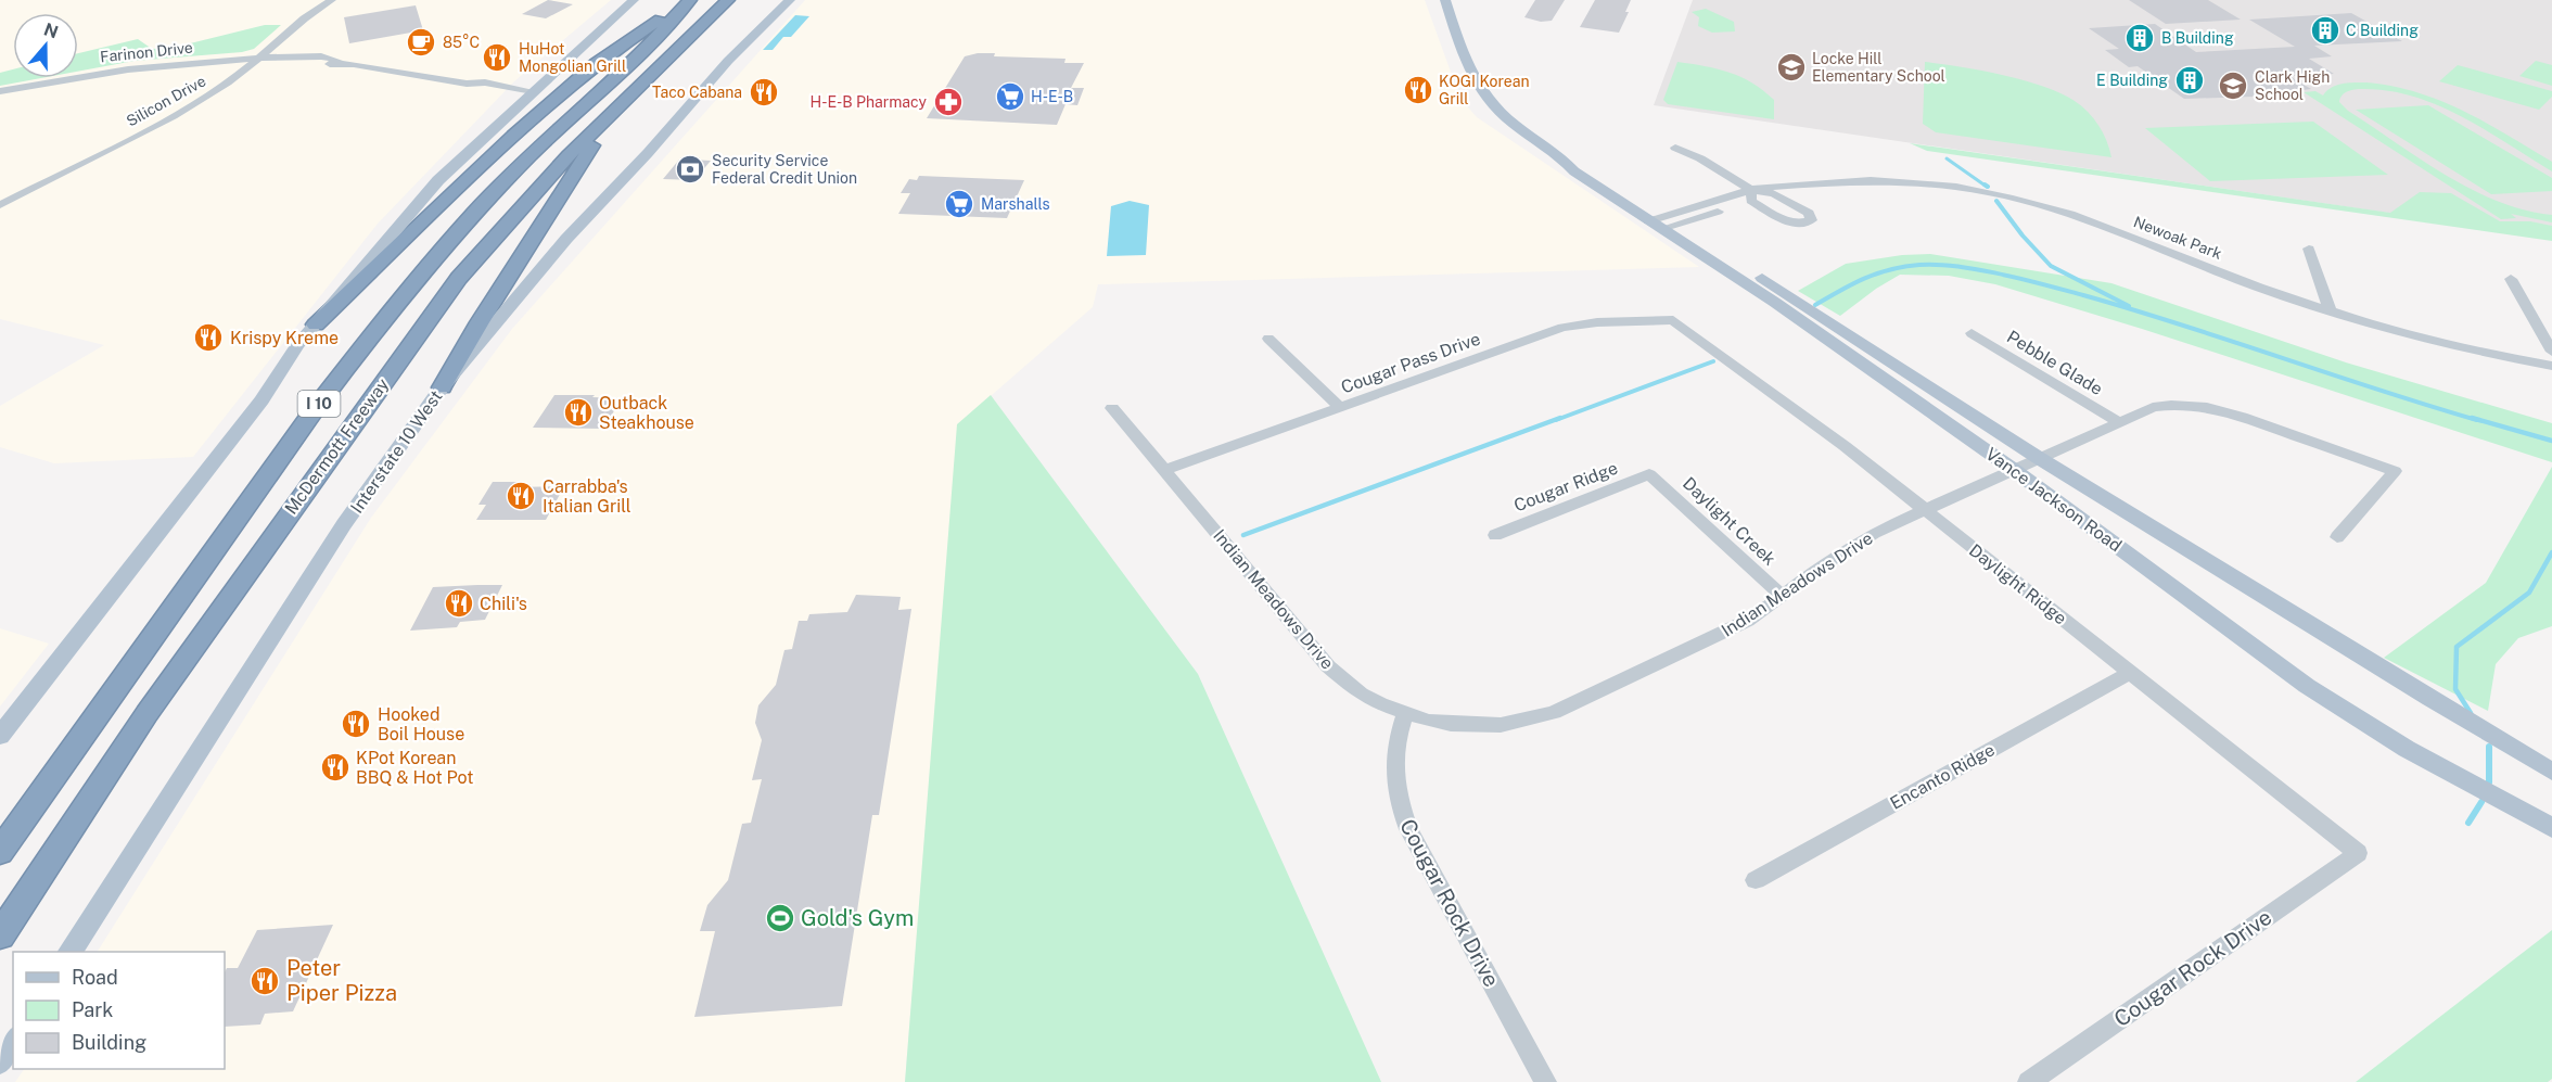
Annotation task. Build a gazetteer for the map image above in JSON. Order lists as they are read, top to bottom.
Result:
{
  "streets": {
    "highway": ["I 10", "McDermott Freeway"],
    "main road": ["Interstate 10 West", "Vance Jackson Road"],
    "street": [
      "Farinon Drive",
      "Silicon Drive",
      "Newoak Park",
      "Cougar Pass Drive",
      "Pebble Glade",
      "Cougar Ridge",
      "Daylight Creek",
      "Indian Meadows Drive",
      "Daylight Ridge",
      "Encanto Ridge",
      "Cougar Rock Drive"
    ]
  },
  "crossings": [
    ["Farinon Drive", "Silicon Drive"],
    ["Cougar Pass Drive", "Indian Meadows Drive"],
    ["Cougar Pass Drive", "Daylight Ridge"],
    ["Pebble Glade", "Indian Meadows Drive"],
    ["Cougar Ridge", "Daylight Creek"],
    ["Vance Jackson Road", "Indian Meadows Drive"],
    ["Daylight Creek", "Indian Meadows Drive"],
    ["Indian Meadows Drive", "Daylight Ridge"],
    ["Indian Meadows Drive", "Cougar Rock Drive"],
    ["Daylight Ridge", "Encanto Ridge"],
    ["Daylight Ridge", "Cougar Rock Drive"]
  ],
  "places": {
    "building": ["C Building", "B Building", "E Building"],
    "cafe": ["85°C"],
    "restaurant": [
      "HuHot Mongolian Grill",
      "KOGI Korean Grill",
      "Taco Cabana",
      "Krispy Kreme",
      "Outback Steakhouse",
      "Carrabba's Italian Grill",
      "Chili's",
      "Hooked Boil House",
      "KPot Korean BBQ & Hot Pot",
      "Peter Piper Pizza"
    ],
    "school or university": ["Locke Hill Elementary School", "Clark High School"],
    "supermarket": ["H-E-B", "Marshalls"],
    "pharmacy": ["H-E-B Pharmacy"],
    "bank": ["Security Service Federal Credit Union"],
    "sports": ["Gold's Gym"]
  },
  "legend": ["Road", "Park", "Building"],
  "north": "top"
}
